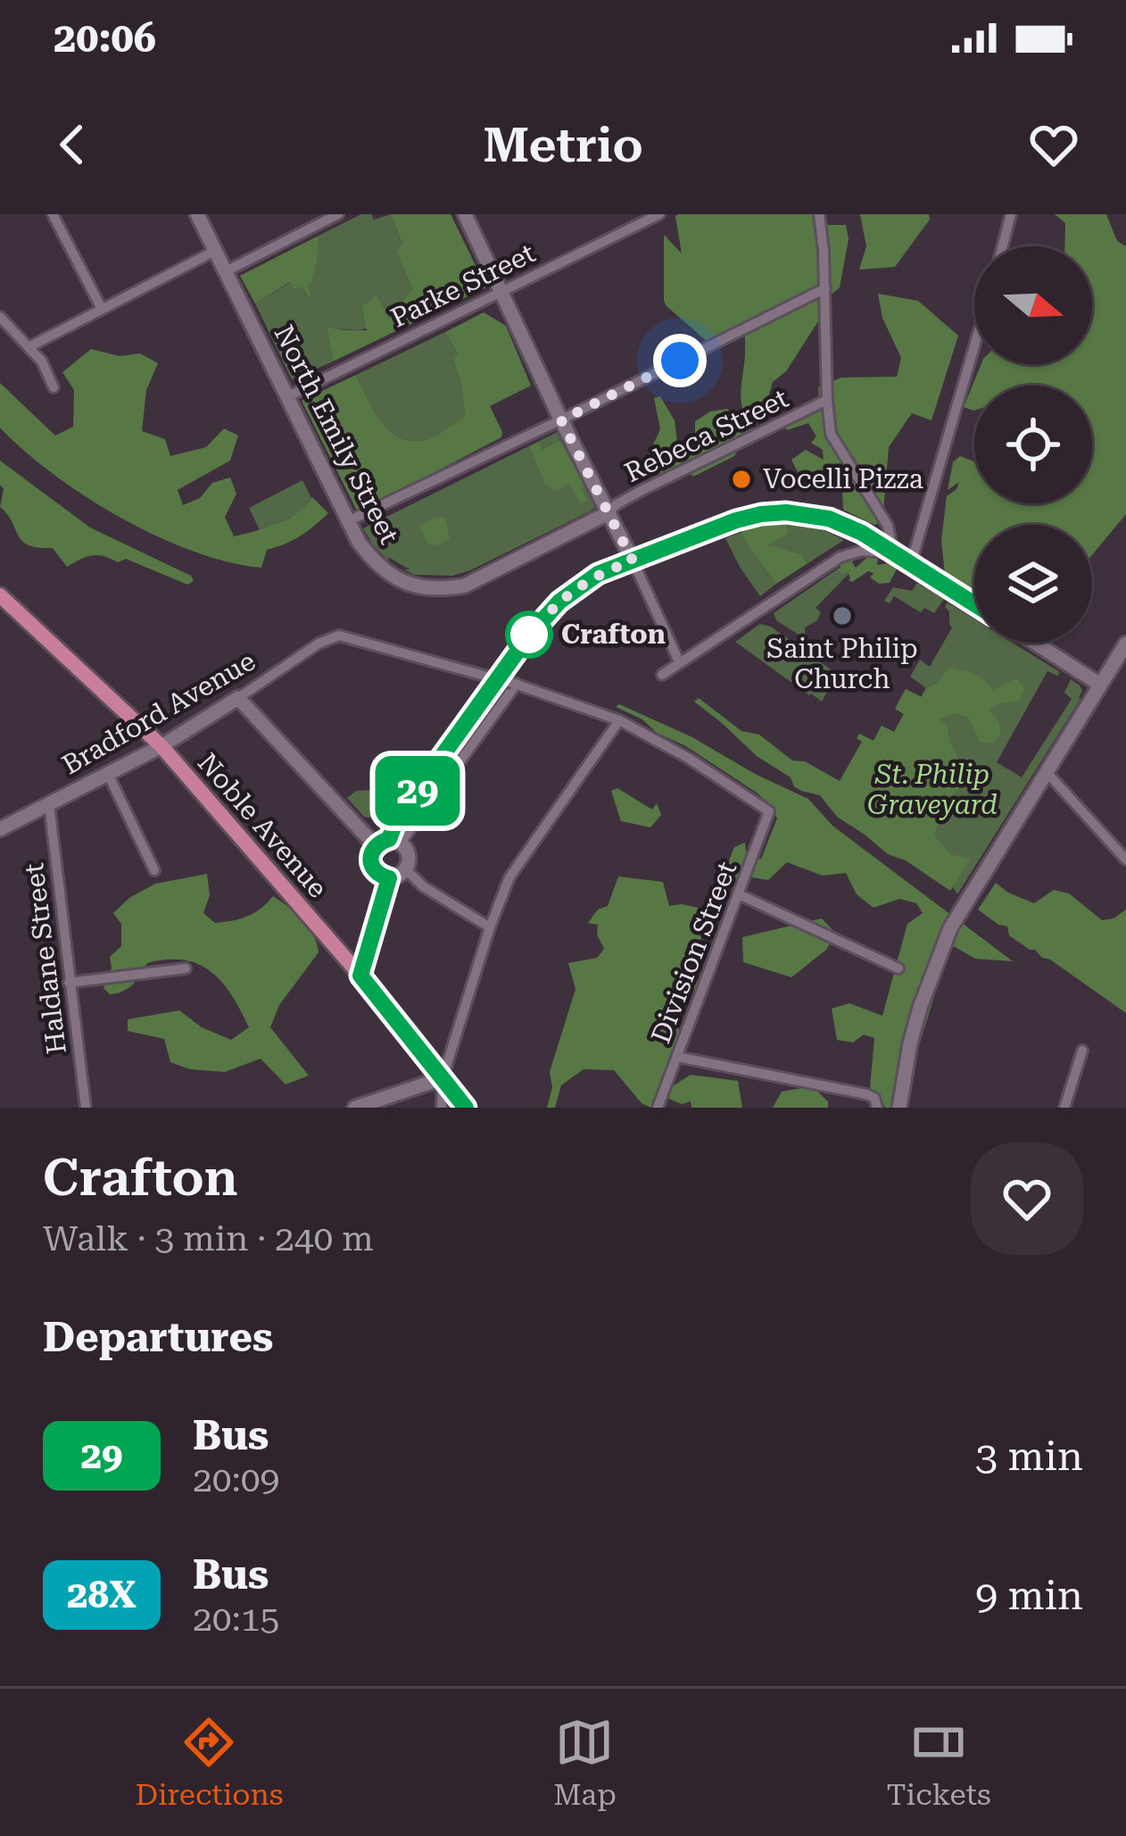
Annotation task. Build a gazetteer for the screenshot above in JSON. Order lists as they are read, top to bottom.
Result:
{
  "streets": {
    "main road": ["North Emily Street", "Bradford Avenue", "Noble Avenue"],
    "street": [
      "Parke Street",
      "Rebeca Street",
      "Division Street",
      "Haldane Street"
    ]
  },
  "crossings": [
    ["Parke Street", "North Emily Street"],
    ["North Emily Street", "Rebeca Street"],
    ["Bradford Avenue", "Noble Avenue"],
    ["Bradford Avenue", "Haldane Street"]
  ],
  "parks": ["St. Philip Graveyard"],
  "places": ["Vocelli Pizza", "Saint Philip Church", "Crafton"],
  "lines": ["bus line 29"],
  "north": "right",
  "page": {
    "status": "20:06",
    "header": "Metrio",
    "on_map": "29",
    "heading": [
      ["Crafton", "Walk · 3 min · 240 m"],
      "Departures"
    ],
    "list": [
      {
        "mark": "29",
        "name": "Bus",
        "note": "20:09",
        "value": "3 min"
      },
      {
        "mark": "28X",
        "name": "Bus",
        "note": "20:15",
        "value": "9 min"
      }
    ],
    "tabs": ["Directions", "Map", "Tickets"]
  }
}
